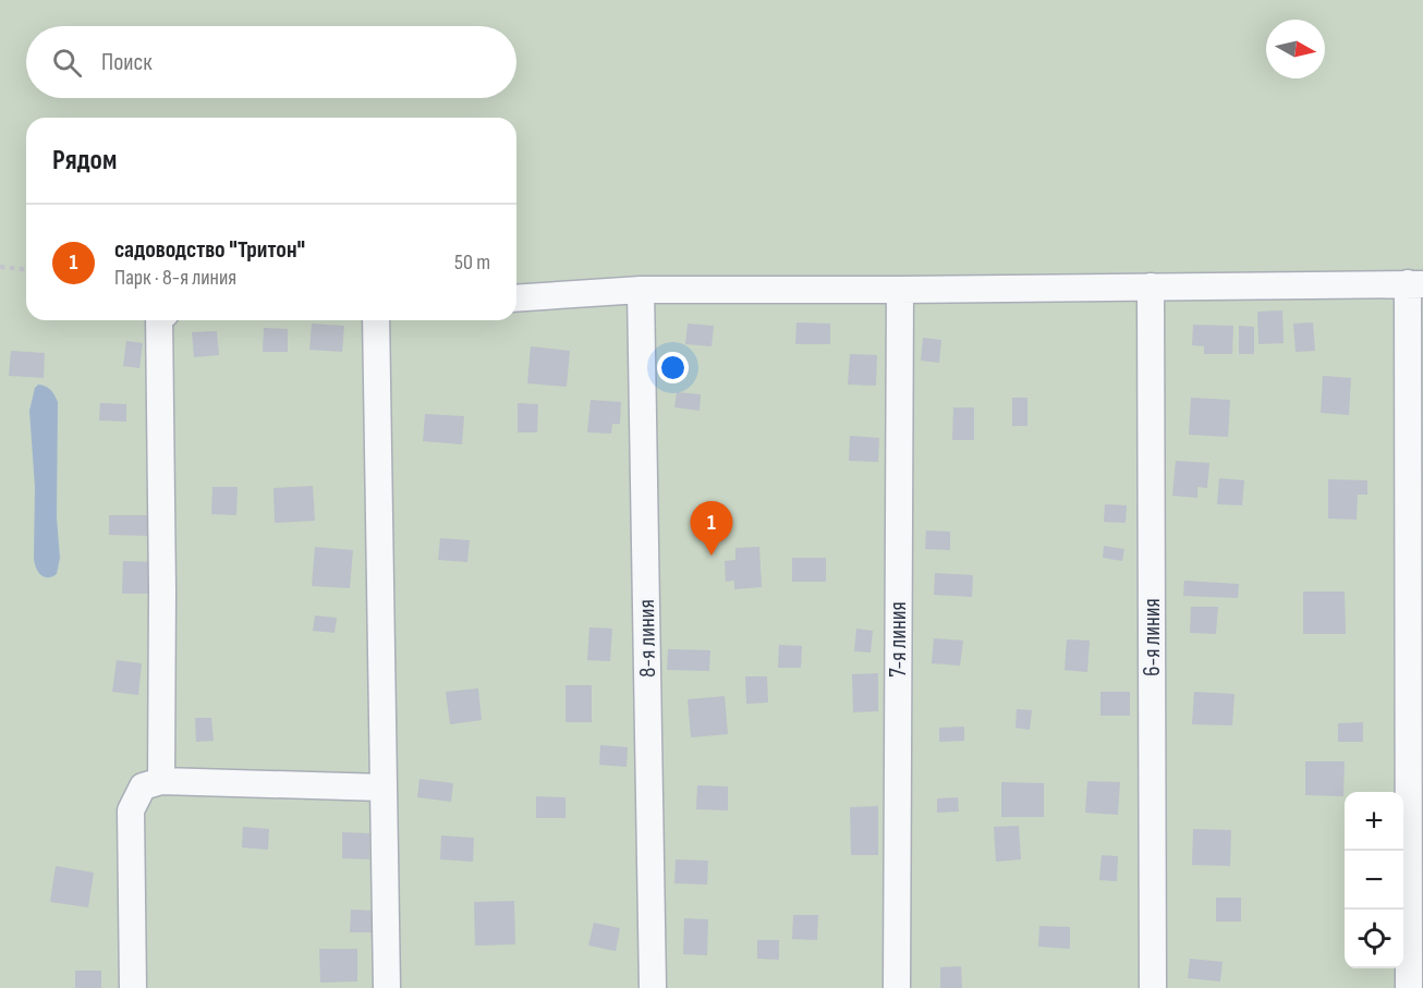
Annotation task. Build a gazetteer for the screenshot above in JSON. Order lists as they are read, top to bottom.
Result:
{
  "streets": {
    "street": ["6-я линия", "8-я линия", "7-я линия"]
  },
  "north": "right",
  "page": {
    "search": "Поиск",
    "heading": "Рядом",
    "list": [
      {
        "mark": "1",
        "name": "садоводство \"Тритон\"",
        "note": "Парк · 8-я линия",
        "value": "50 m"
      }
    ],
    "pins": "1",
    "map_buttons": ["+", "−"]
  }
}
